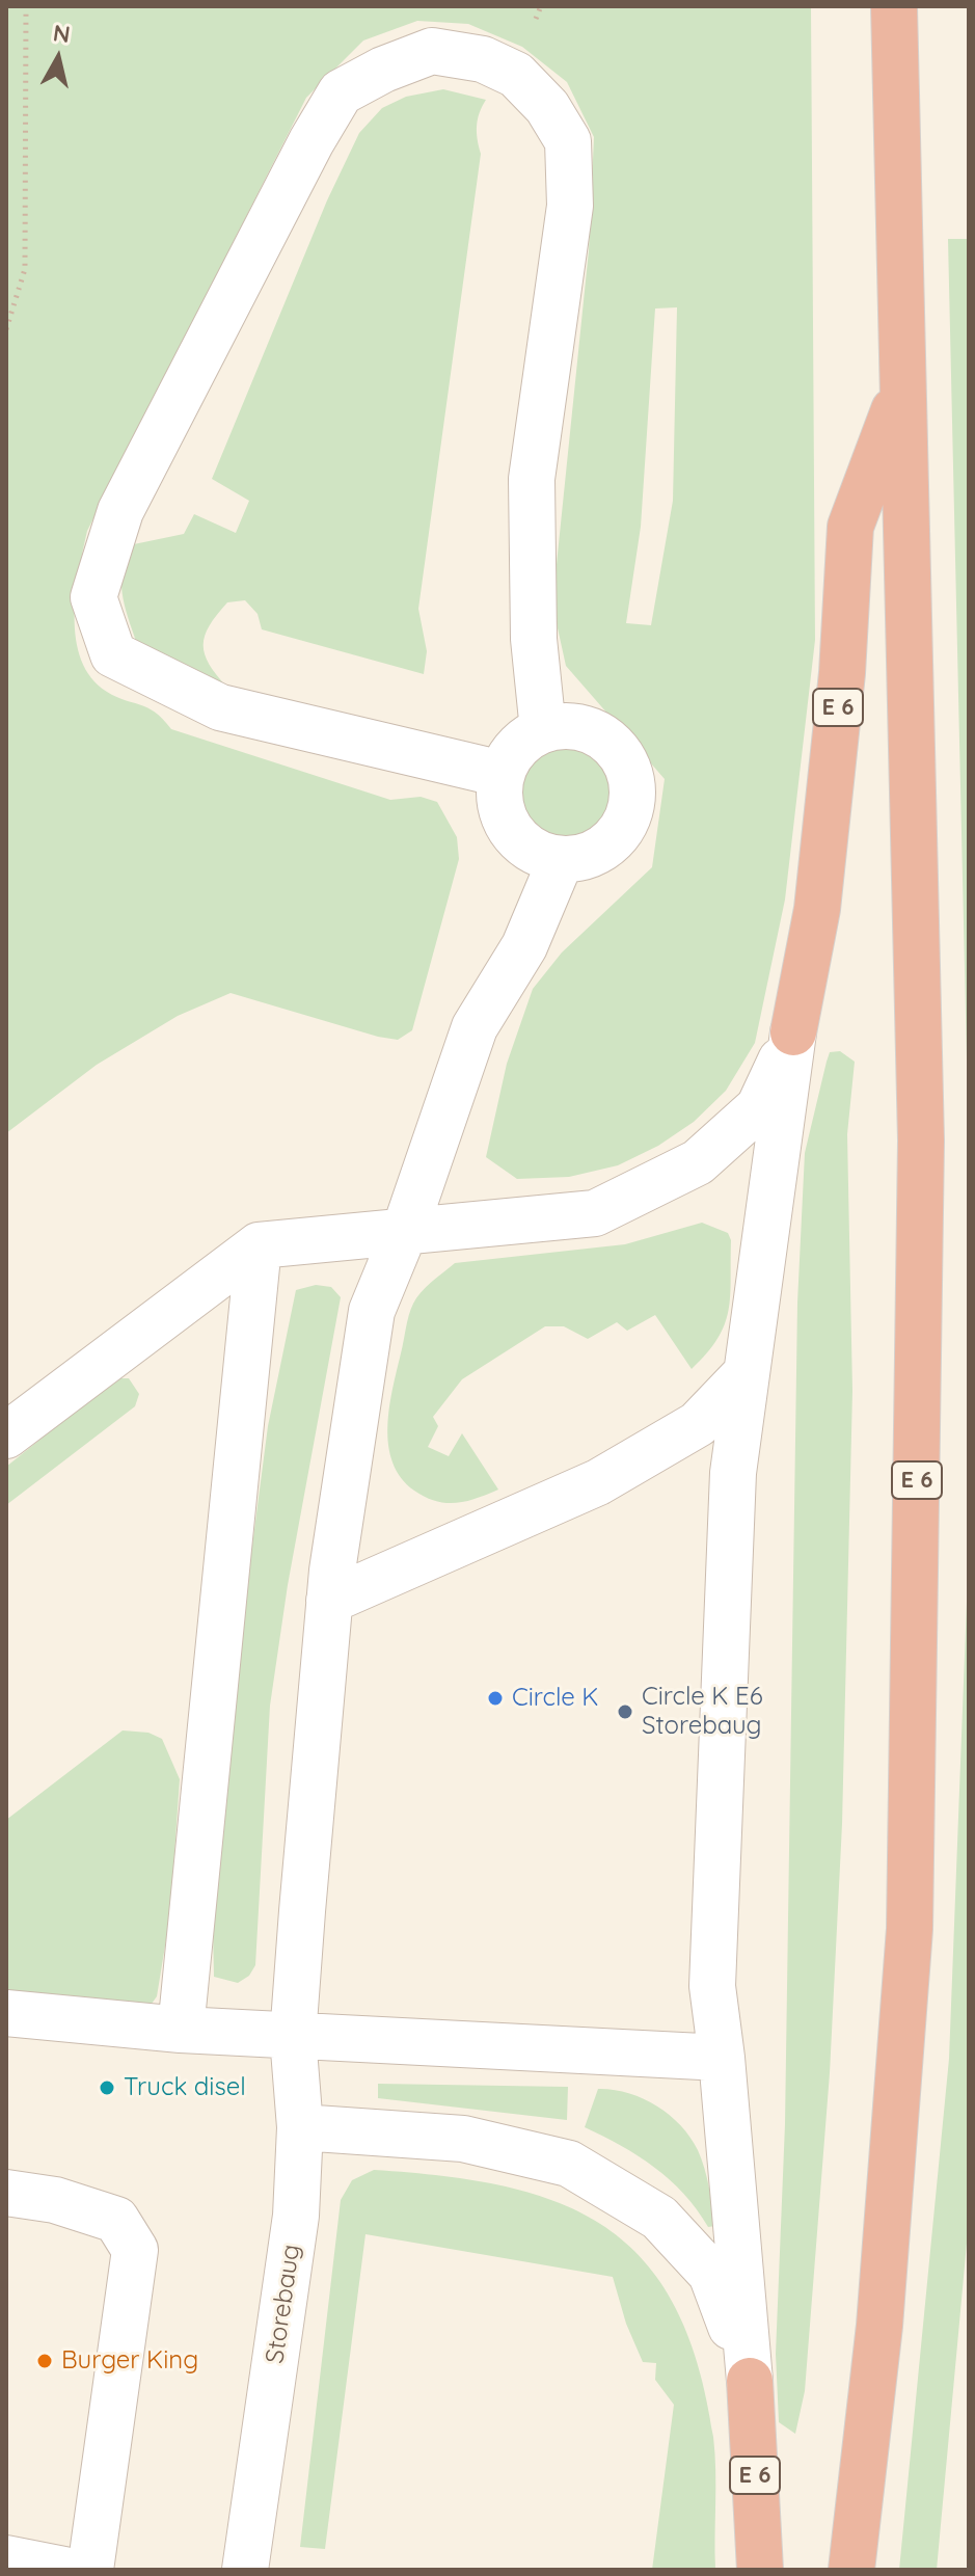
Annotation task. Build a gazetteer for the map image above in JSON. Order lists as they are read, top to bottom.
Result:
{
  "streets": {
    "highway": ["E 6"],
    "lane": ["Storebaug"]
  },
  "places": [
    "Circle K",
    "Circle K E6 Storebaug",
    "Truck disel",
    "Burger King"
  ],
  "north": "top"
}
